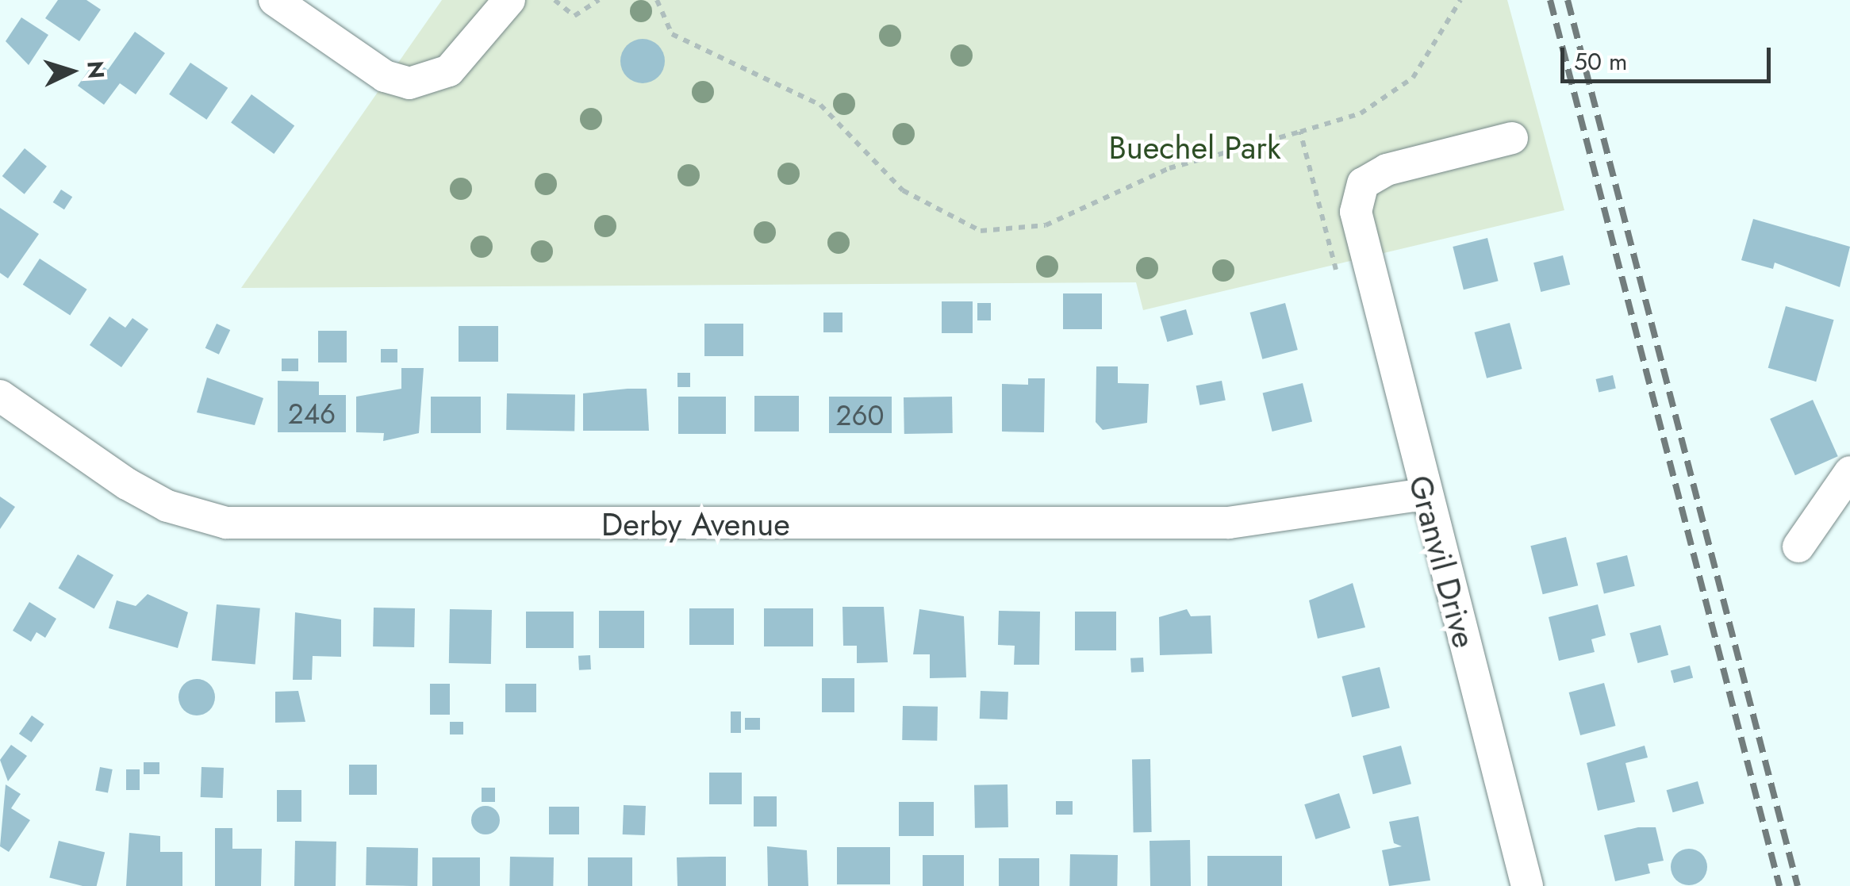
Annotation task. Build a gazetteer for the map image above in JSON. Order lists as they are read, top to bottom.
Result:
{
  "streets": {
    "street": ["Derby Avenue", "Granvil Drive"]
  },
  "crossings": [
    ["Derby Avenue", "Granvil Drive"]
  ],
  "parks": ["Buechel Park"],
  "house_numbers": ["246", "260"],
  "scale_bar": "50 m",
  "north": "right"
}
